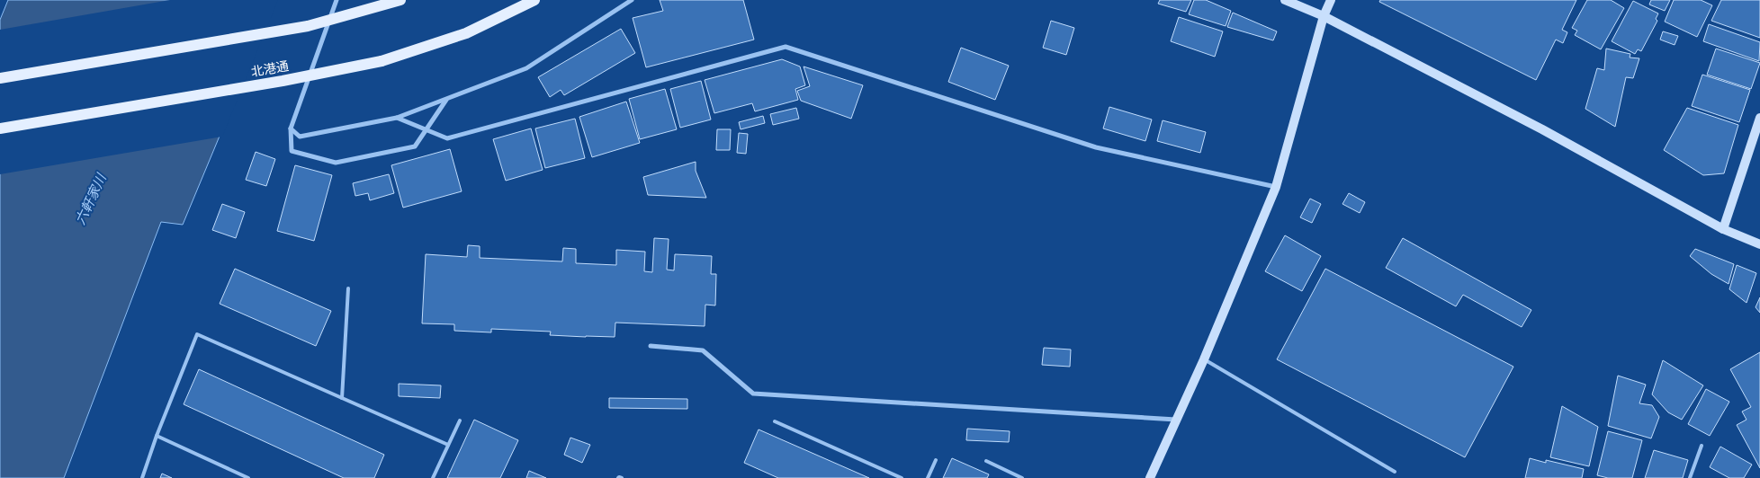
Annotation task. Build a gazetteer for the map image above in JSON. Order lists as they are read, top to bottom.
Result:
{
  "streets": {
    "main road": ["北港通"]
  },
  "water": ["六軒家川"]
}
